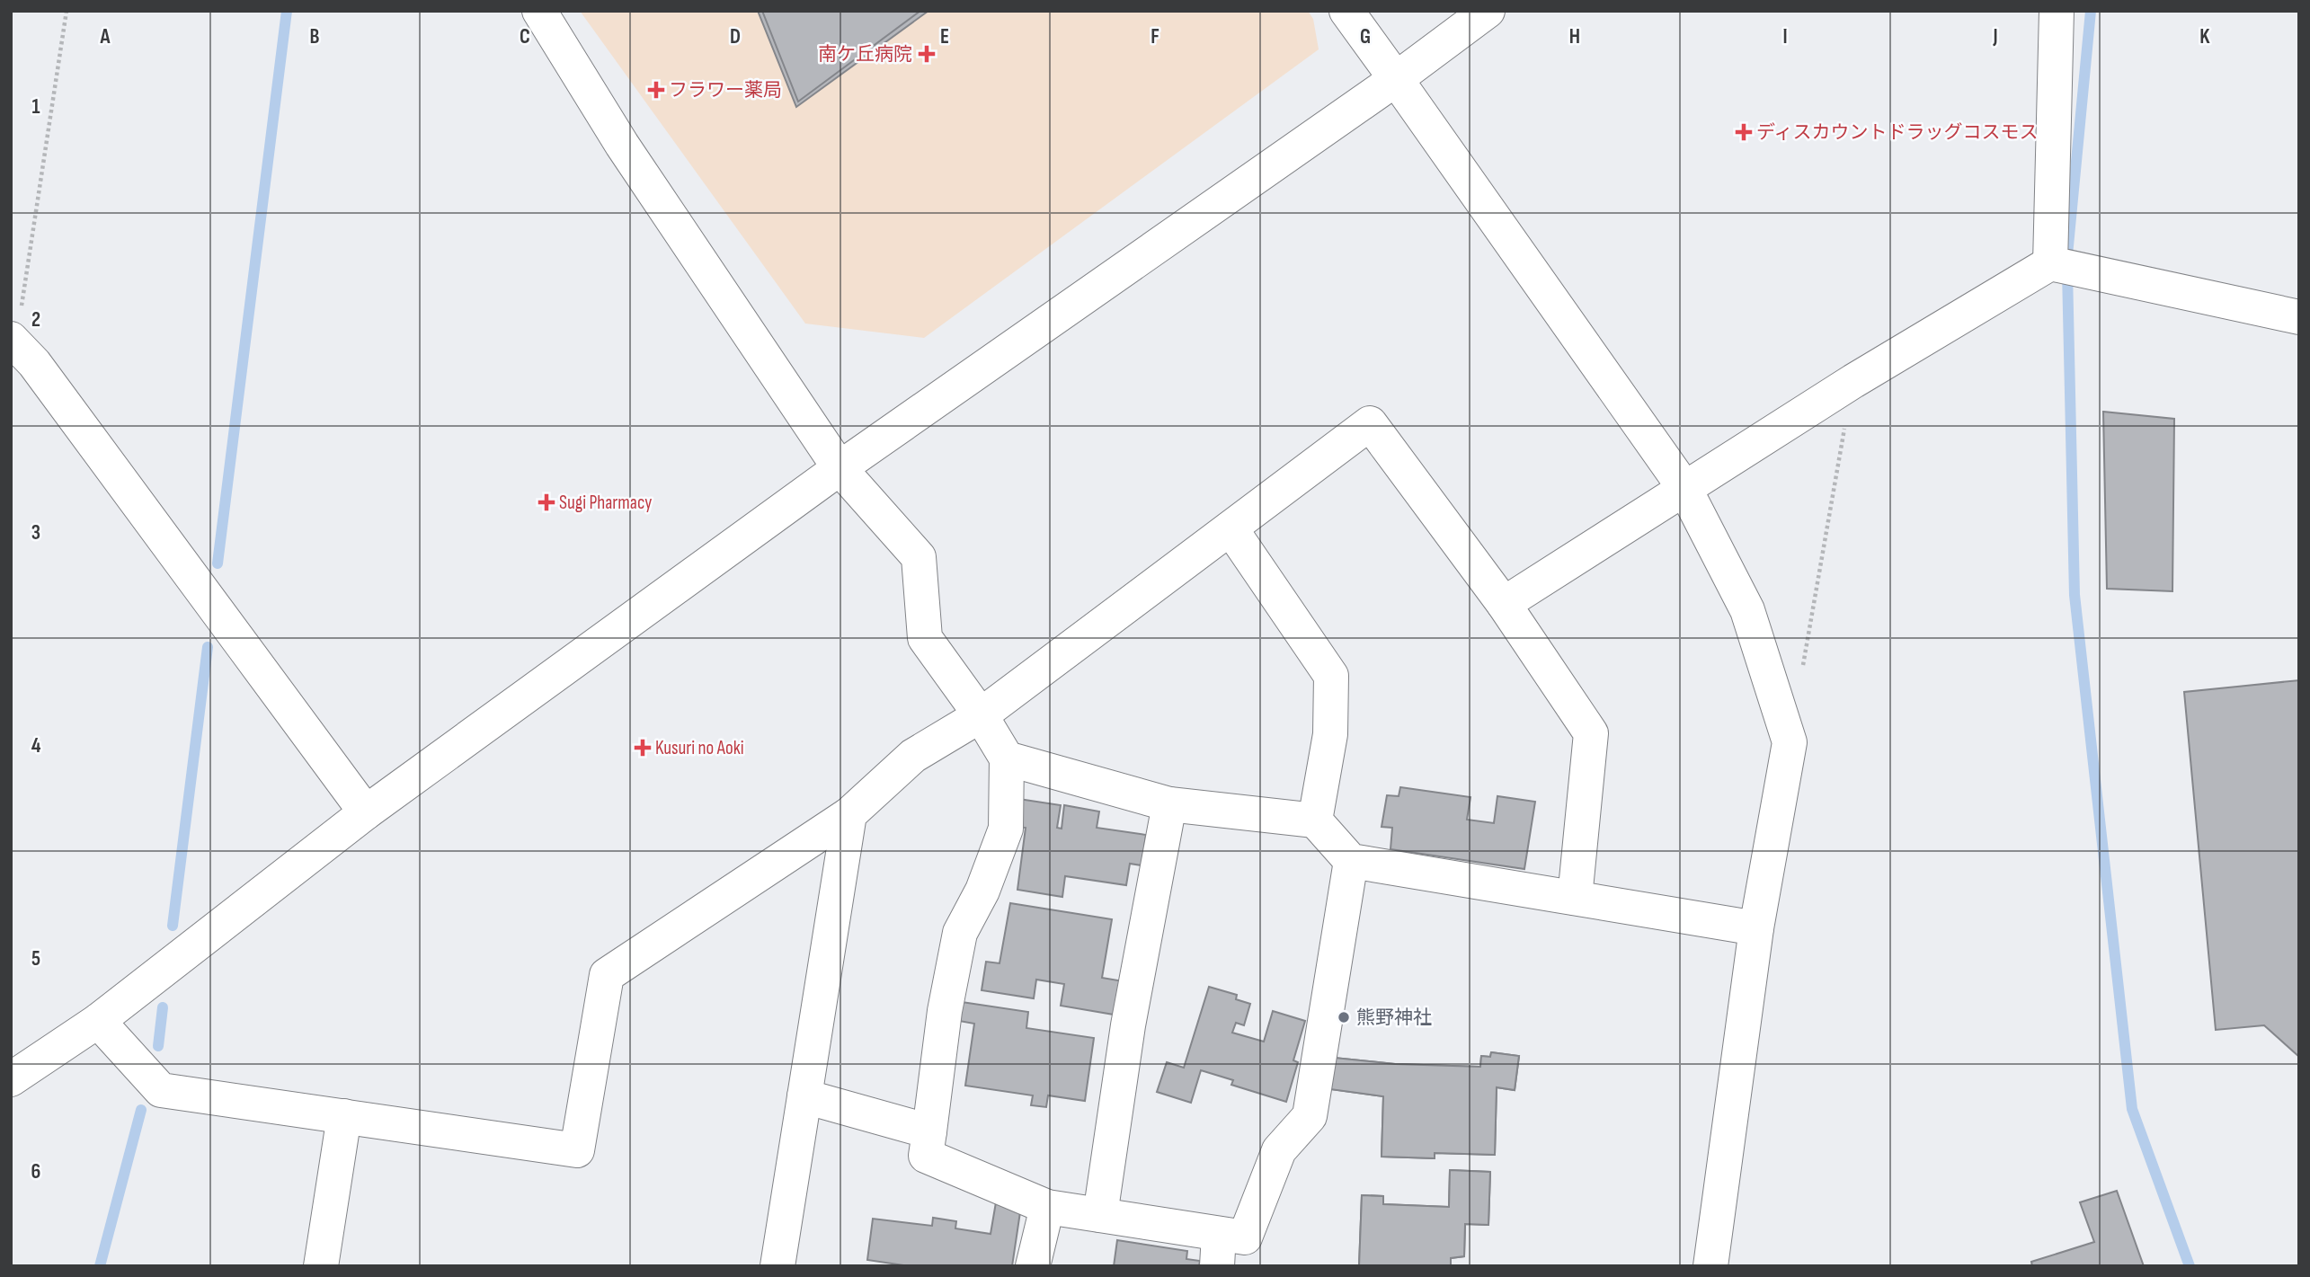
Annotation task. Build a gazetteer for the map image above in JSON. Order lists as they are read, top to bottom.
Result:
{
  "places": {
    "health": [
      "南ケ丘病院",
      "フラワー薬局",
      "ディスカウントドラッグコスモス",
      "Sugi Pharmacy",
      "Kusuri no Aoki"
    ],
    "other": ["熊野神社"]
  },
  "grid": {
    "columns": [
      "A",
      "B",
      "C",
      "D",
      "E",
      "F",
      "G",
      "H",
      "I",
      "J",
      "K"
    ],
    "rows": [
      "1",
      "2",
      "3",
      "4",
      "5",
      "6"
    ]
  }
}
